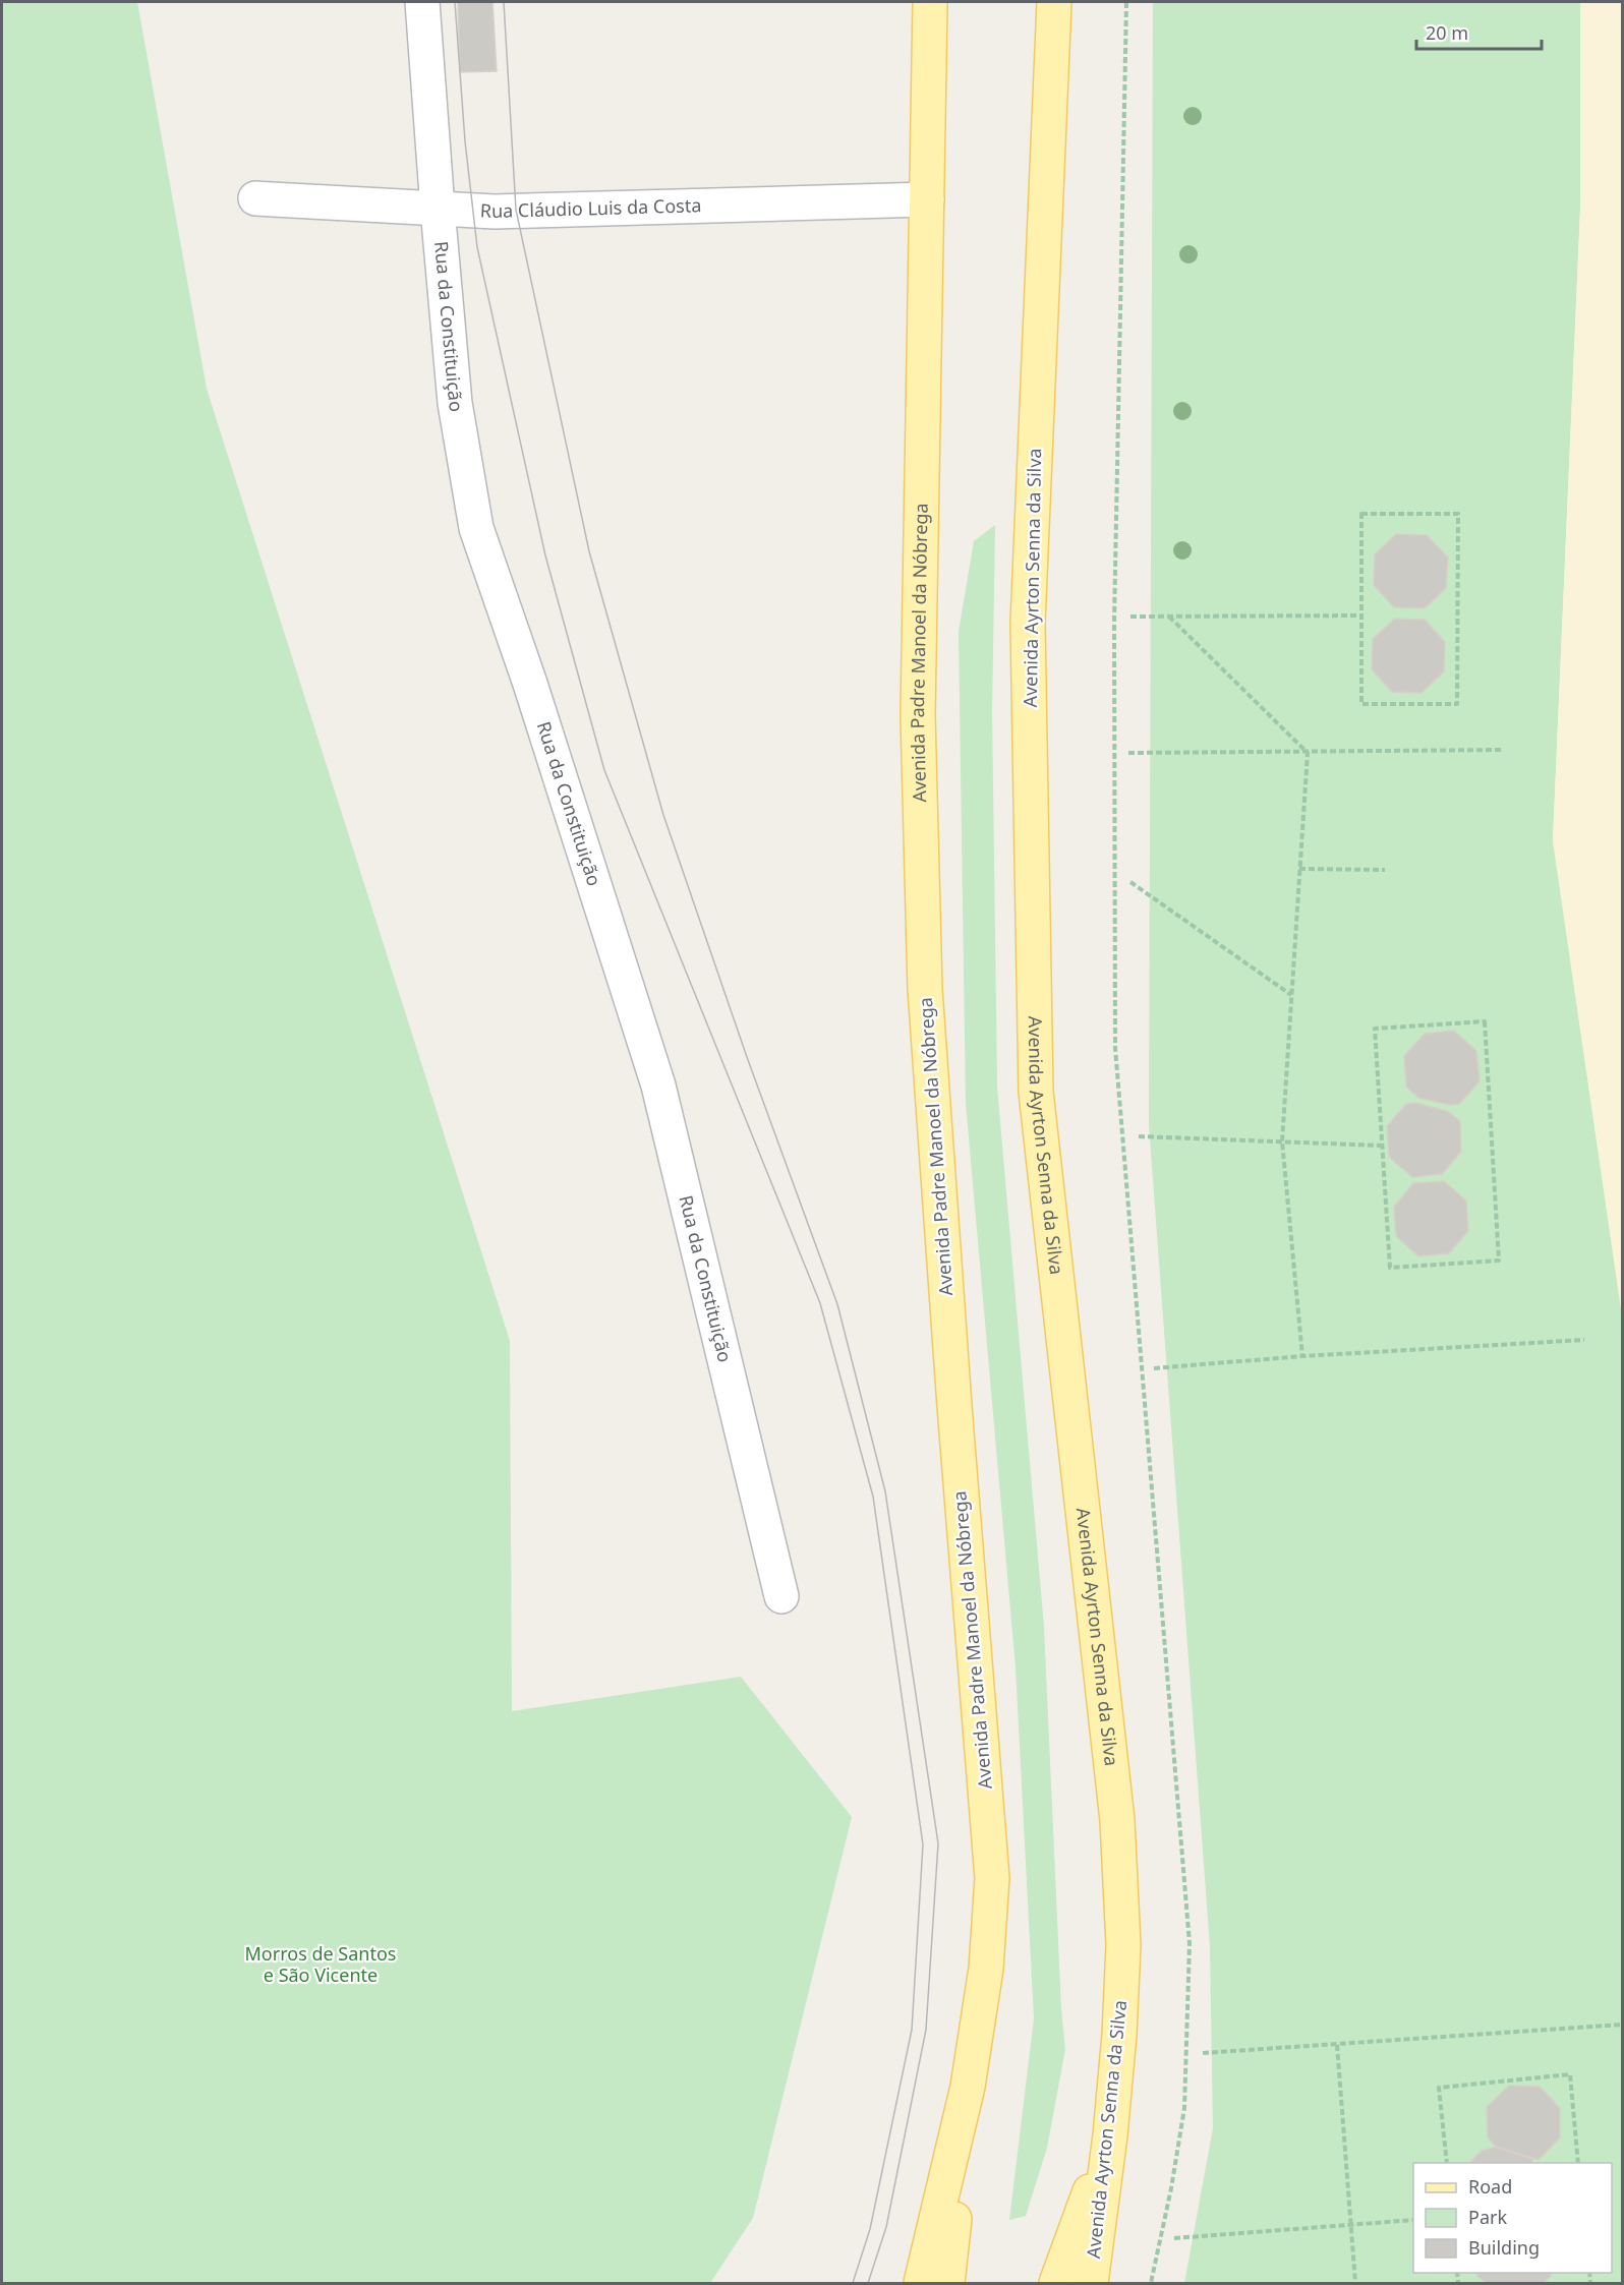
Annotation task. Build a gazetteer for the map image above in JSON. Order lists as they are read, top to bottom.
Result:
{
  "streets": {
    "main road": ["Avenida Ayrton Senna da Silva", "Avenida Padre Manoel da Nóbrega"],
    "street": ["Rua Cláudio Luis da Costa", "Rua da Constituição"]
  },
  "crossings": [
    ["Rua Cláudio Luis da Costa", "Rua da Constituição"],
    ["Rua Cláudio Luis da Costa", "Avenida Padre Manoel da Nóbrega"]
  ],
  "parks": ["Morros de Santos e São Vicente"],
  "legend": ["Road", "Park", "Building"],
  "scale_bar": "20 m"
}
